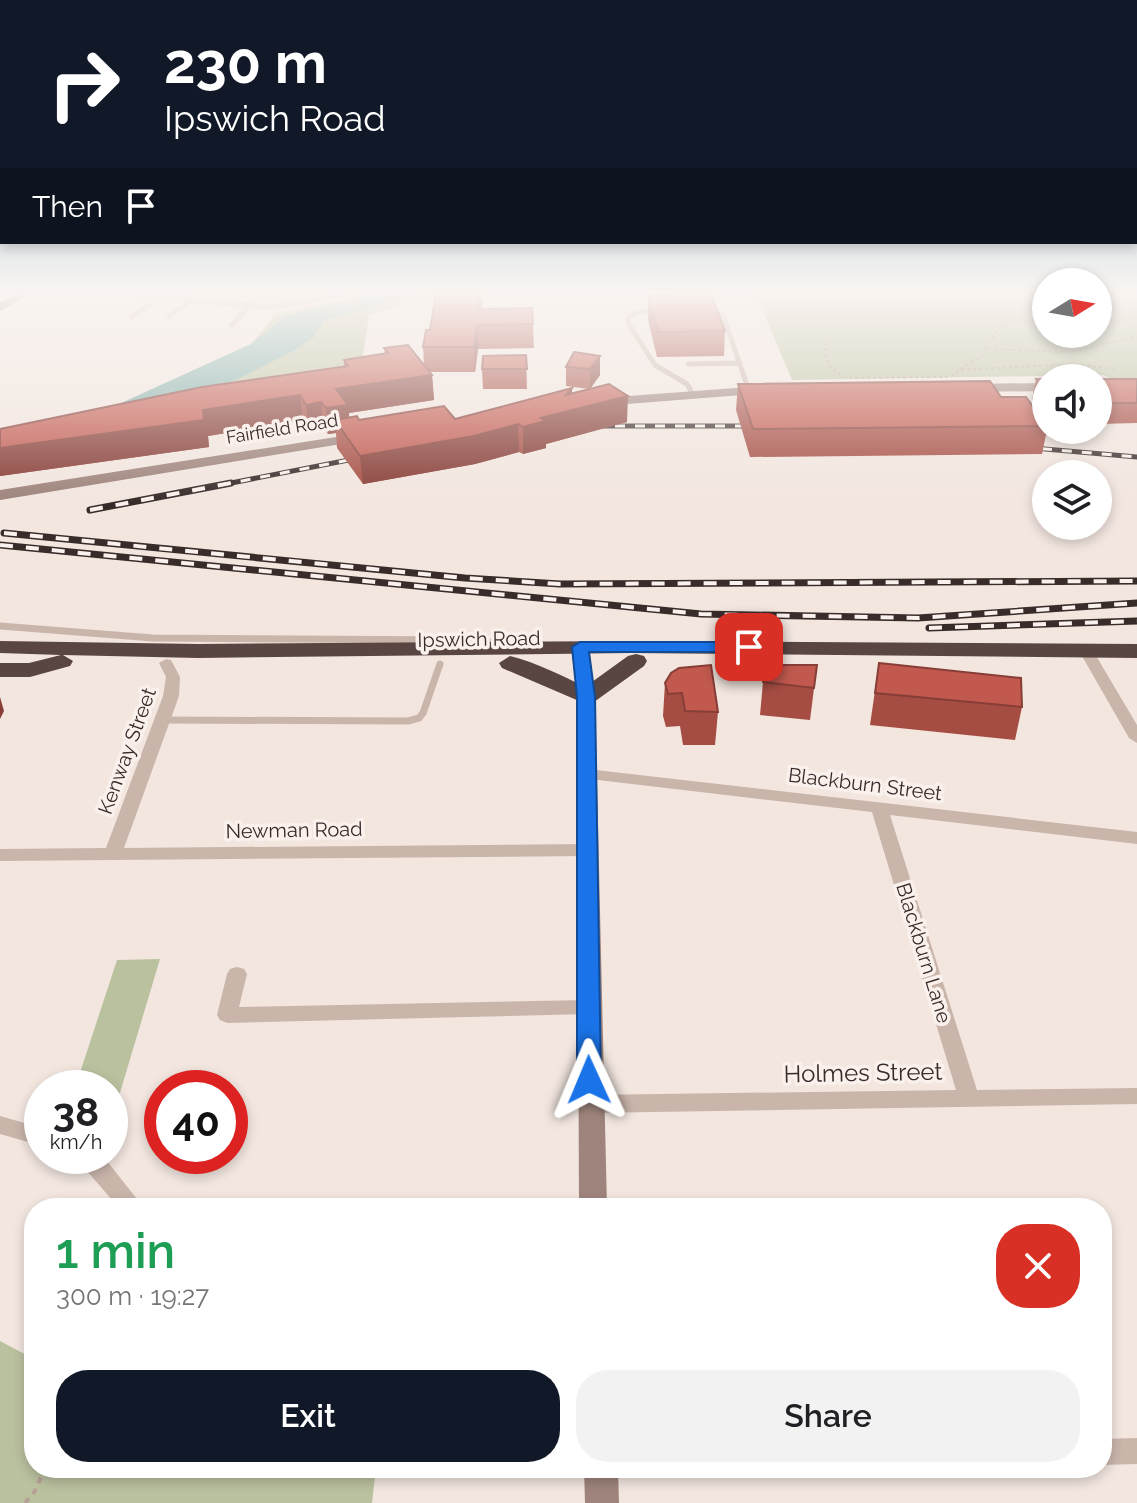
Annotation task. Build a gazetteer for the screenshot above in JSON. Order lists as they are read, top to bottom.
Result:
{
  "streets": {
    "highway": ["Ipswich Road"],
    "main road": ["Fairfield Road"],
    "street": [
      "Kenway Street",
      "Blackburn Street",
      "Newman Road",
      "Blackburn Lane",
      "Holmes Street"
    ]
  },
  "crossings": [
    ["Ipswich Road", "Kenway Street"],
    ["Kenway Street", "Newman Road"],
    ["Blackburn Street", "Blackburn Lane"],
    ["Blackburn Lane", "Holmes Street"]
  ],
  "north": "right",
  "page": {
    "turn": ["230 m", "Ipswich Road"],
    "then": "Then",
    "speed": "38 km/h",
    "limit": "40",
    "heading": ["1 min", "300 m · 19:27"],
    "buttons": ["Exit", "Share"]
  }
}
